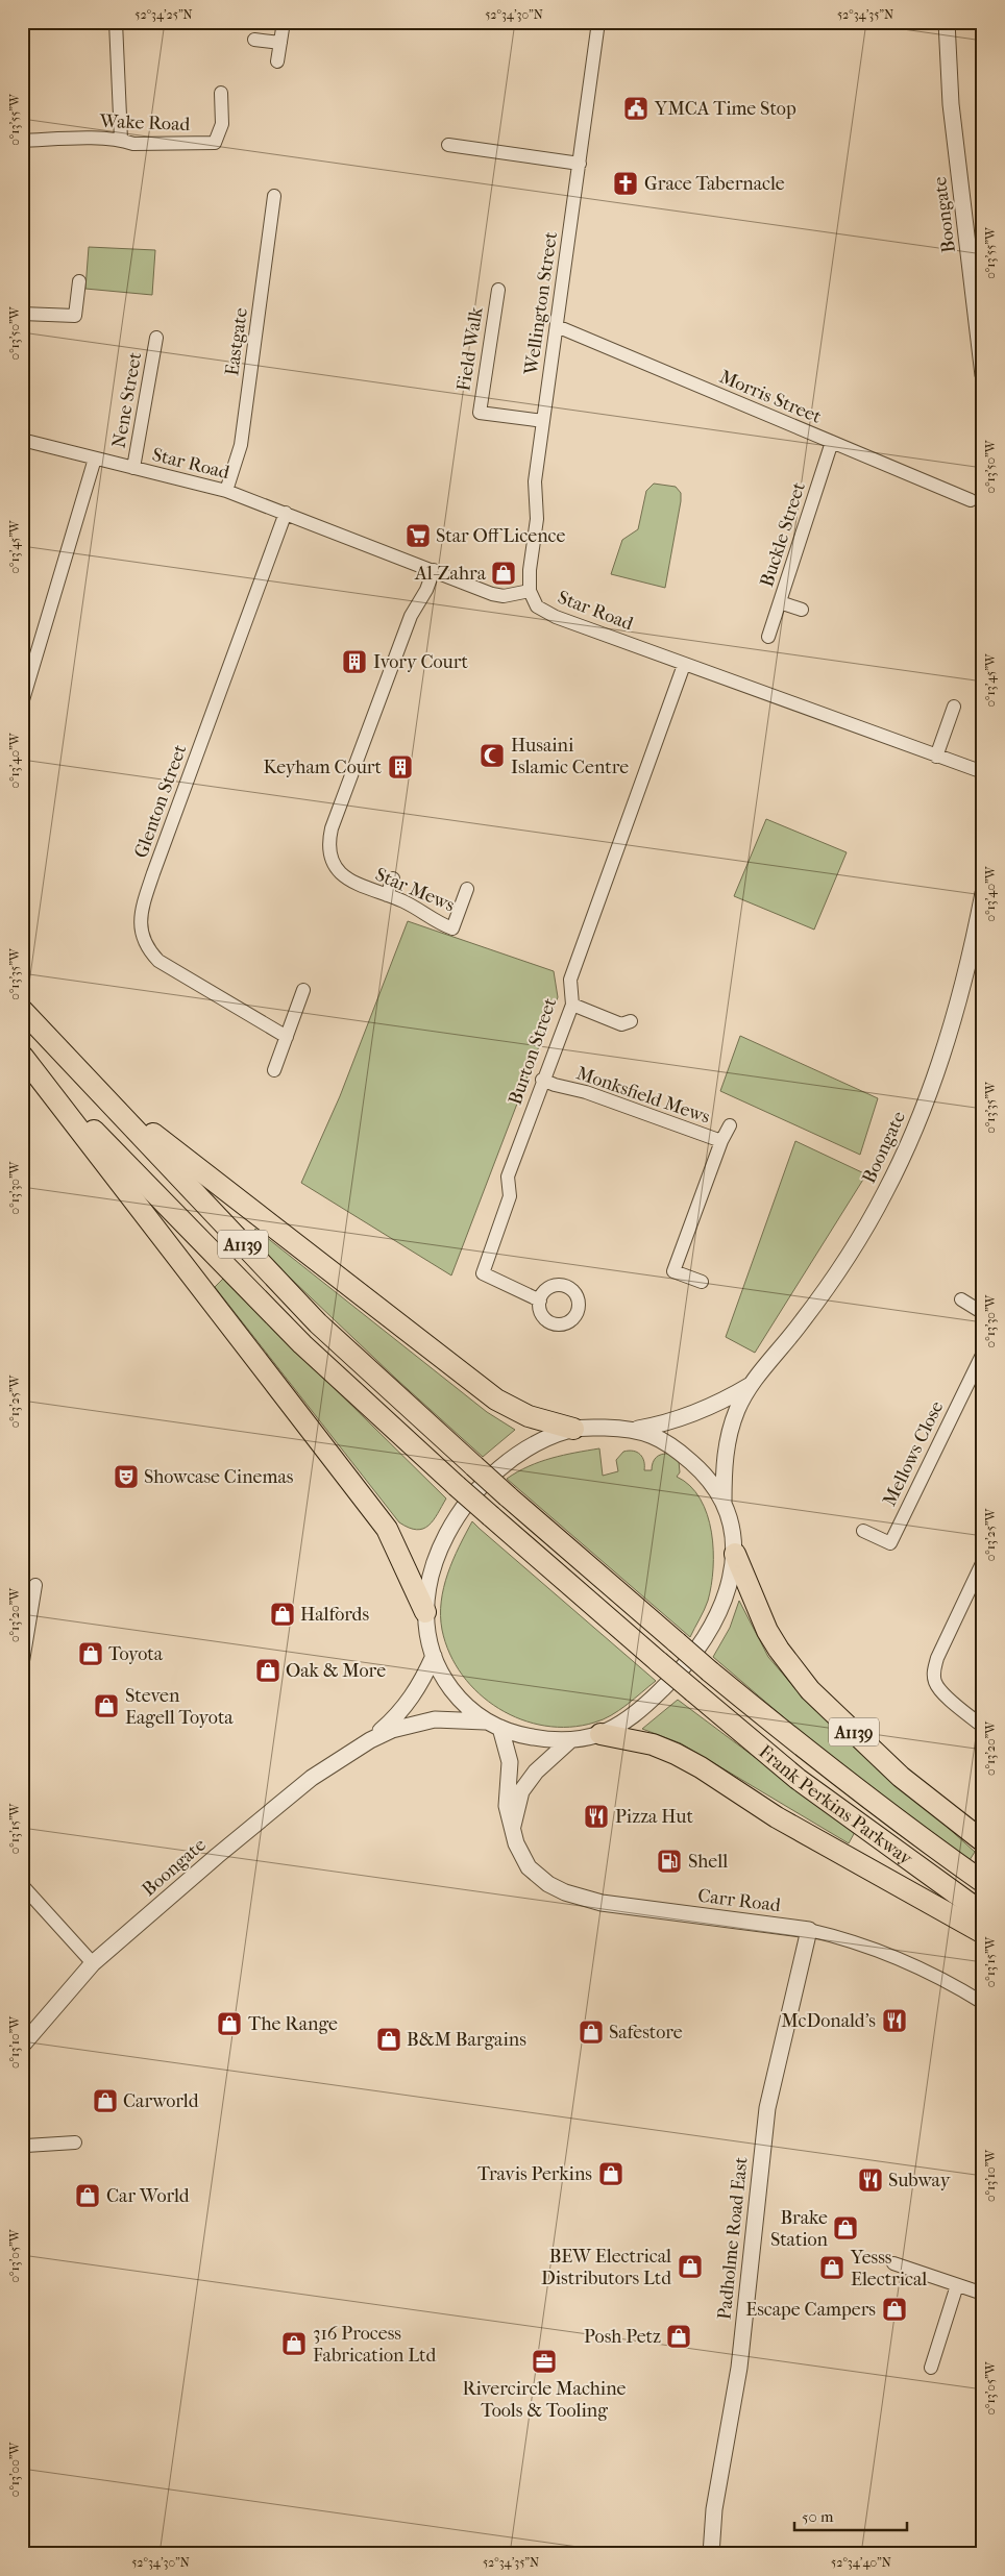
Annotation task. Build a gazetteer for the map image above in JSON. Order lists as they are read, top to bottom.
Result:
{
  "streets": {
    "highway": ["A1139", "Frank Perkins Parkway"],
    "street": [
      "Wake Road",
      "Boongate",
      "Wellington Street",
      "Eastgate",
      "Field Walk",
      "Morris Street",
      "Nene Street",
      "Star Road",
      "Buckle Street",
      "Glenton Street",
      "Star Mews",
      "Burton Street",
      "Monksfield Mews",
      "Mellows Close",
      "Carr Road",
      "Padholme Road East"
    ]
  },
  "crossings": [
    ["Wellington Street", "Field Walk"],
    ["Wellington Street", "Morris Street"],
    ["Wellington Street", "Star Road"],
    ["Eastgate", "Star Road"],
    ["Morris Street", "Buckle Street"],
    ["Nene Street", "Star Road"],
    ["Star Road", "Glenton Street"],
    ["Star Road", "Star Mews"],
    ["Star Road", "Burton Street"],
    ["Burton Street", "Monksfield Mews"],
    ["A1139", "Frank Perkins Parkway"],
    ["Carr Road", "Padholme Road East"]
  ],
  "places": {
    "public building": ["YMCA Time Stop"],
    "church": ["Grace Tabernacle"],
    "supermarket": ["Star Off Licence"],
    "shop": [
      "Al-Zahra",
      "Halfords",
      "Toyota",
      "Oak & More",
      "Steven Eagell Toyota",
      "The Range",
      "Safestore",
      "B&M Bargains",
      "Carworld",
      "Travis Perkins",
      "Car World",
      "Brake Station",
      "BEW Electrical Distributors Ltd",
      "Yesss Electrical",
      "Escape Campers",
      "Posh Petz",
      "316 Process Fabrication Ltd"
    ],
    "building": ["Ivory Court", "Keyham Court"],
    "mosque": ["Husaini Islamic Centre"],
    "theatre": ["Showcase Cinemas"],
    "restaurant": ["Pizza Hut", "McDonald's", "Subway"],
    "fuel station": ["Shell"],
    "office": ["Rivercircle Machine Tools & Tooling"]
  },
  "scale_bar": "50 m",
  "coordinates": [
    "52°34'25\"N",
    "52°34'30\"N",
    "52°34'35\"N",
    "0°13'55\"W",
    "0°13'50\"W",
    "0°13'45\"W",
    "0°13'40\"W",
    "0°13'35\"W",
    "0°13'30\"W",
    "0°13'25\"W",
    "0°13'20\"W",
    "0°13'15\"W",
    "0°13'10\"W",
    "0°13'05\"W",
    "0°13'00\"W",
    "52°34'40\"N"
  ]
}
